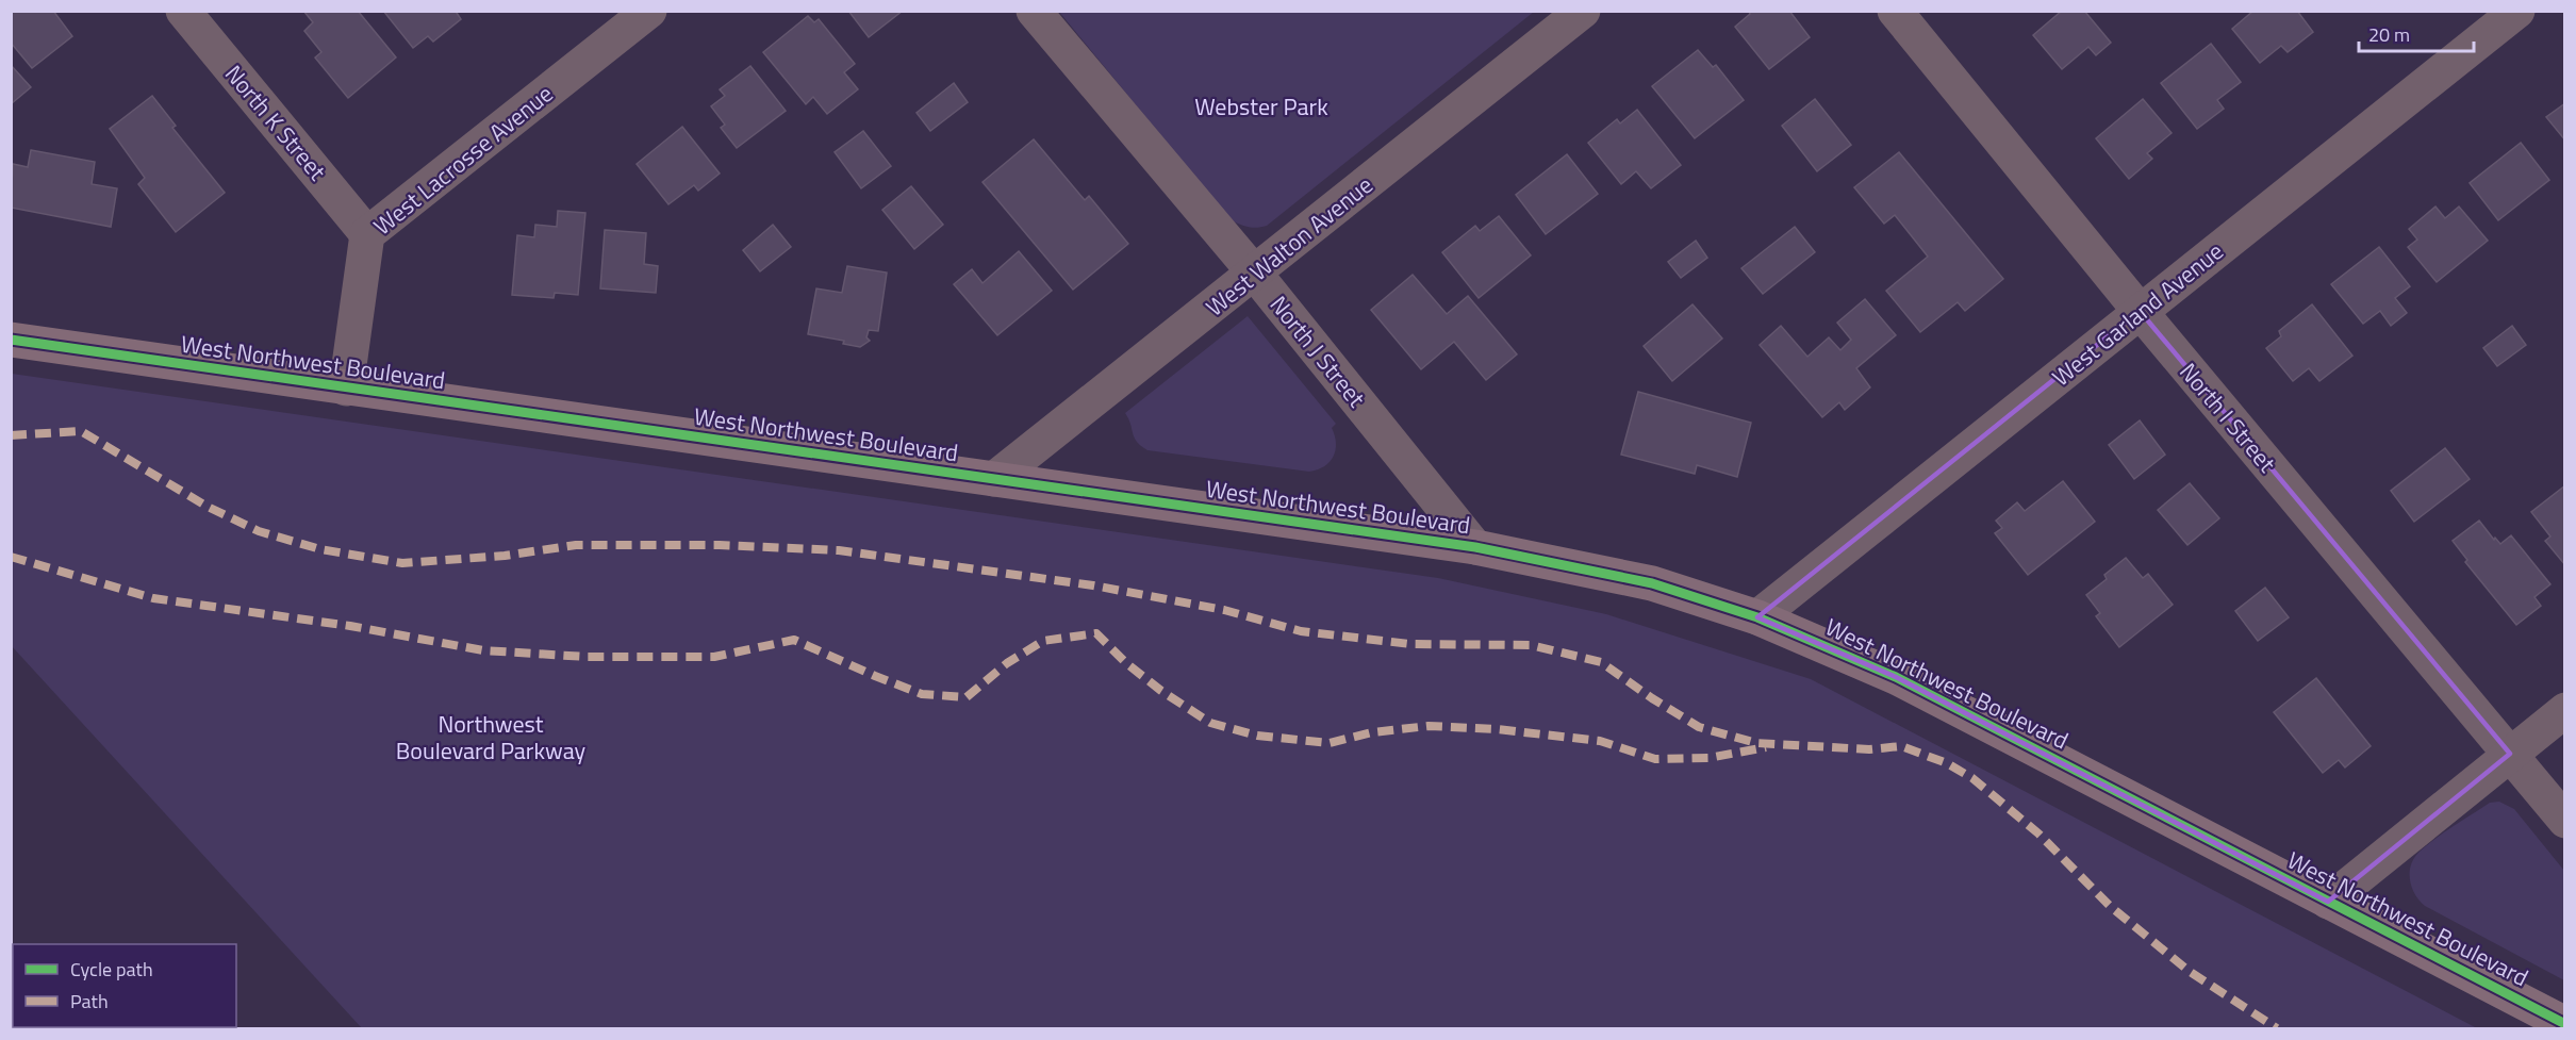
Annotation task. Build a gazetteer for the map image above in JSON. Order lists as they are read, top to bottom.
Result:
{
  "streets": {
    "main road": ["West Northwest Boulevard"],
    "street": [
      "North K Street",
      "West Lacrosse Avenue",
      "West Walton Avenue",
      "West Garland Avenue",
      "North J Street",
      "North I Street"
    ]
  },
  "crossings": [
    ["North K Street", "West Lacrosse Avenue"],
    ["West Lacrosse Avenue", "West Northwest Boulevard"],
    ["West Walton Avenue", "North J Street"],
    ["West Walton Avenue", "West Northwest Boulevard"],
    ["West Garland Avenue", "West Northwest Boulevard"],
    ["West Garland Avenue", "North I Street"],
    ["North J Street", "West Northwest Boulevard"]
  ],
  "parks": ["Webster Park", "Northwest Boulevard Parkway"],
  "legend": ["Cycle path", "Path"],
  "scale_bar": "20 m"
}
